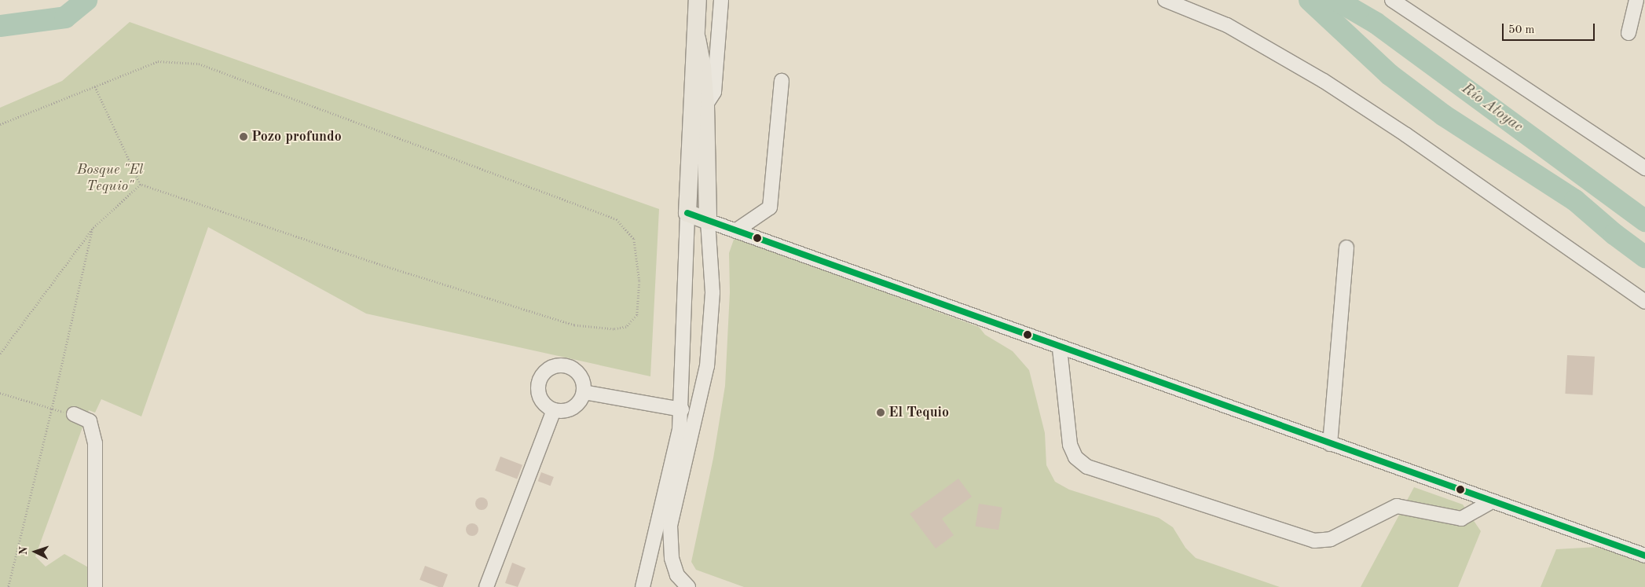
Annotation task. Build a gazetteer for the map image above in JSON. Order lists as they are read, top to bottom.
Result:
{
  "water": ["Río Atoyac"],
  "parks": ["Bosque \"El Tequio\""],
  "places": ["Pozo profundo", "El Tequio"],
  "scale_bar": "50 m",
  "north": "left"
}
